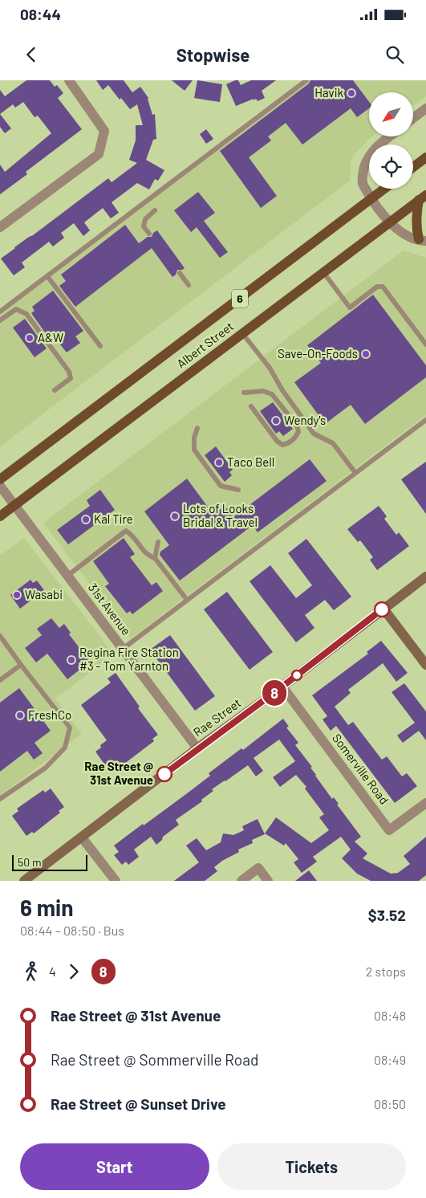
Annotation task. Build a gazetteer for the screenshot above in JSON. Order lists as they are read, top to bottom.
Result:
{
  "streets": {
    "main road": ["6", "Albert Street"],
    "street": ["31st Avenue", "Rae Street", "Somerville Road"]
  },
  "crossings": [
    ["Albert Street", "31st Avenue"],
    ["31st Avenue", "Rae Street"],
    ["Rae Street", "Somerville Road"]
  ],
  "places": [
    "Havik",
    "A&W",
    "Save-On-Foods",
    "Wendy's",
    "Taco Bell",
    "Lots of Looks Bridal & Travel",
    "Kal Tire",
    "Wasabi",
    "Regina Fire Station #3 - Tom Yarnton",
    "FreshCo",
    "Rae Street @ 31st Avenue"
  ],
  "lines": ["bus line 8"],
  "scale_bar": "50 m",
  "north": "bottom left",
  "page": {
    "status": "08:44",
    "header": "Stopwise",
    "on_map": "8",
    "scale": "50 m",
    "heading": ["6 min", "08:44 – 08:50 · Bus", "$3.52"],
    "legs": ["4", "8", "2 stops"],
    "list": [
      {
        "name": "Rae Street @ 31st Avenue",
        "value": "08:48"
      },
      {
        "name": "Rae Street @ Sommerville Road",
        "value": "08:49"
      },
      {
        "name": "Rae Street @ Sunset Drive",
        "value": "08:50"
      }
    ],
    "buttons": ["Start", "Tickets"]
  }
}
